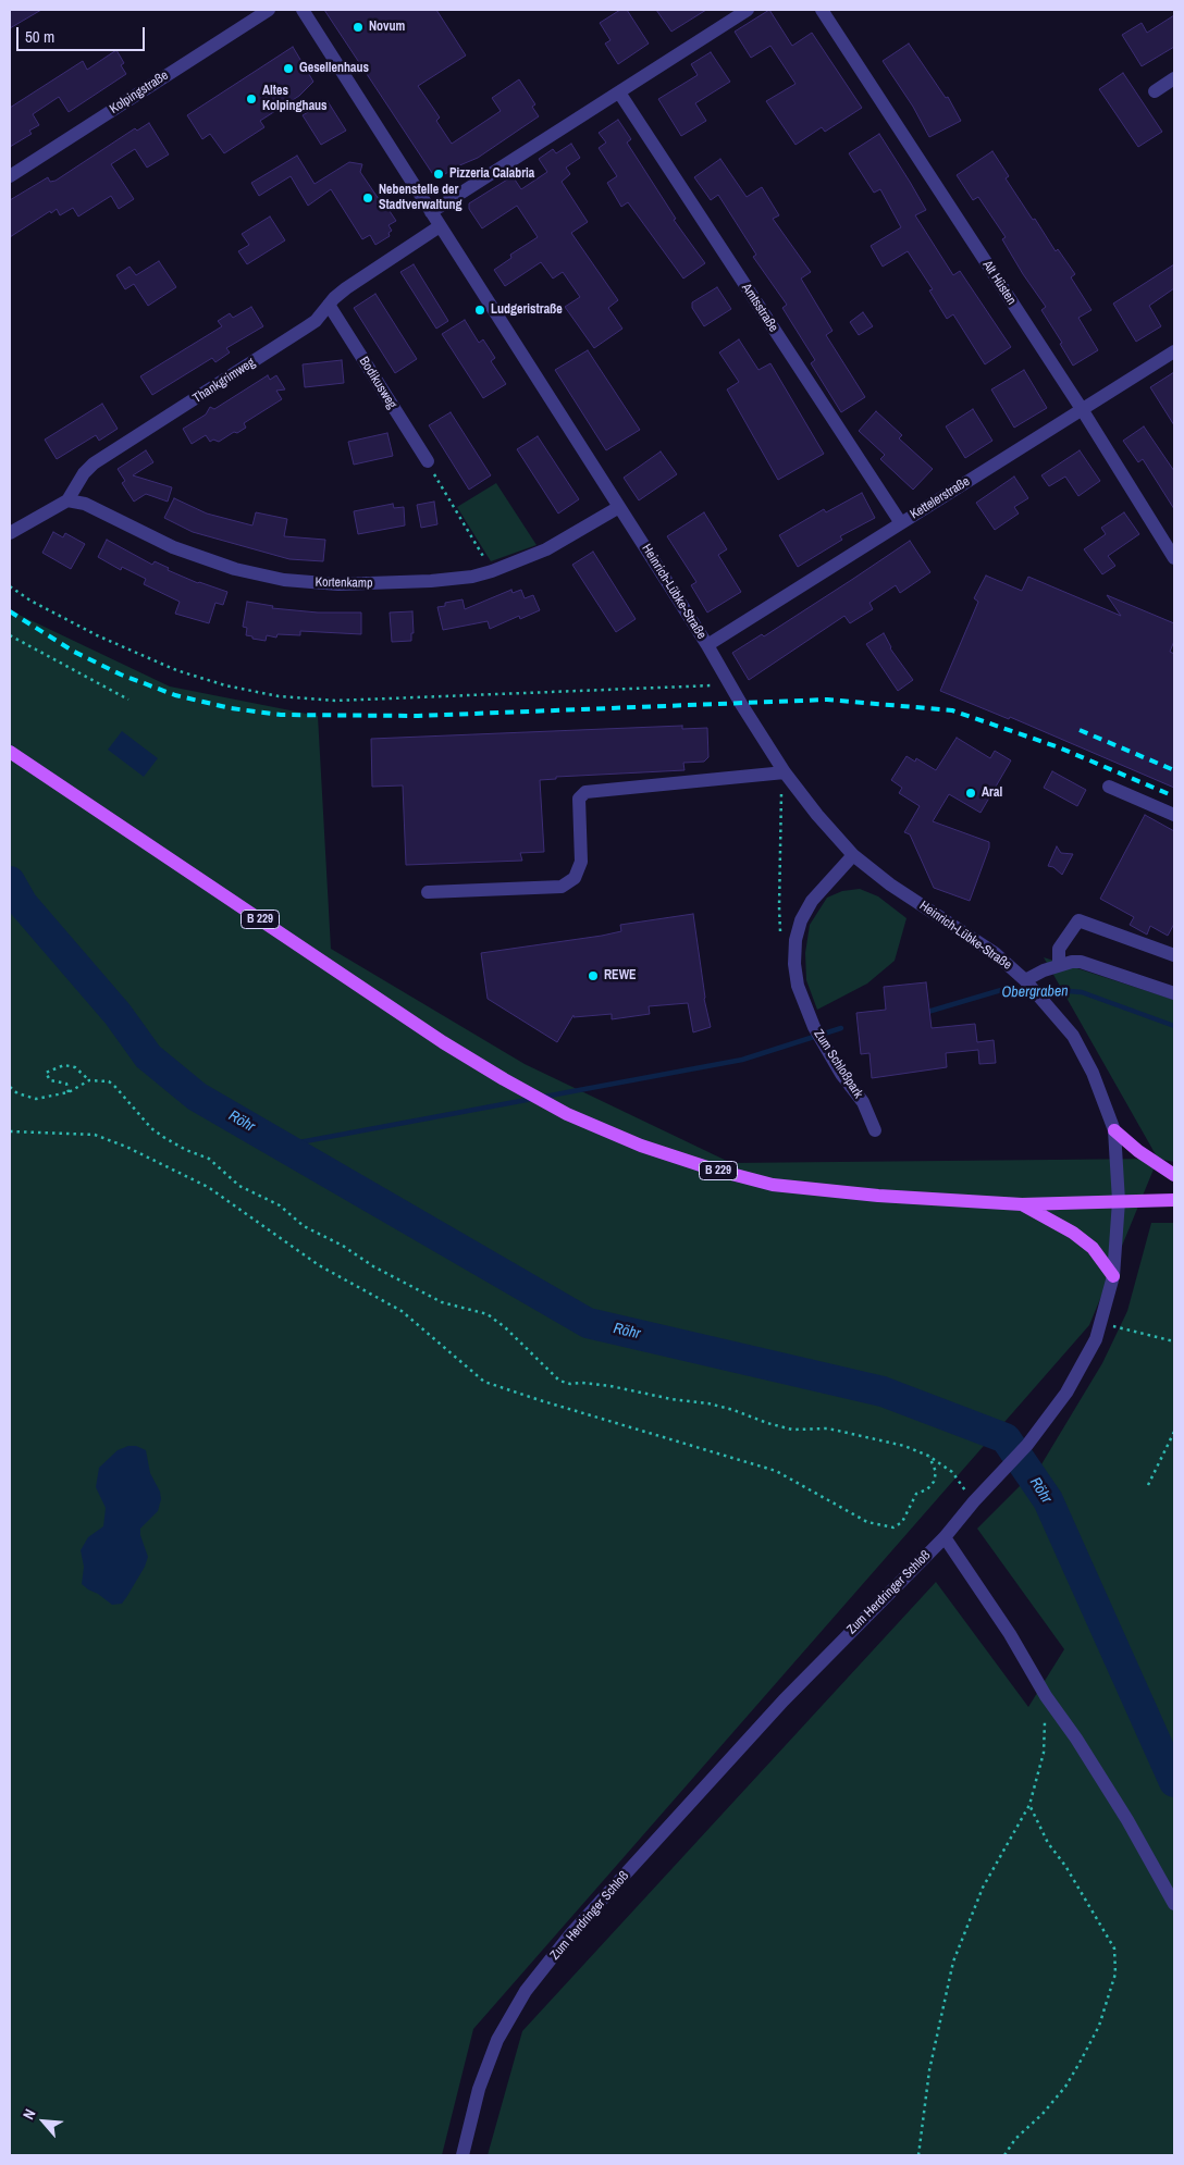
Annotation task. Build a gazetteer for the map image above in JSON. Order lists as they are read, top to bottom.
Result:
{
  "streets": {
    "main road": ["B 229"],
    "street": [
      "Kolpingstraße",
      "Alt Hüsten",
      "Amtsstraße",
      "Thankgrimweg",
      "Bodikusweg",
      "Kettelerstraße",
      "Kortenkamp",
      "Heinrich-Lübke-Straße",
      "Zum Schloßpark",
      "Zum Herdringer Schloß"
    ]
  },
  "crossings": [
    ["Alt Hüsten", "Kettelerstraße"],
    ["Amtsstraße", "Kettelerstraße"],
    ["Thankgrimweg", "Bodikusweg"],
    ["Thankgrimweg", "Kortenkamp"],
    ["Thankgrimweg", "Heinrich-Lübke-Straße"],
    ["Kettelerstraße", "Heinrich-Lübke-Straße"],
    ["Kortenkamp", "Heinrich-Lübke-Straße"],
    ["Heinrich-Lübke-Straße", "Zum Schloßpark"],
    ["Heinrich-Lübke-Straße", "Zum Herdringer Schloß"],
    ["B 229", "Zum Herdringer Schloß"]
  ],
  "water": ["Obergraben", "Röhr"],
  "places": [
    "Novum",
    "Gesellenhaus",
    "Altes Kolpinghaus",
    "Pizzeria Calabria",
    "Nebenstelle der Stadtverwaltung",
    "Ludgeristraße",
    "Aral",
    "REWE"
  ],
  "scale_bar": "50 m",
  "north": "top left"
}
